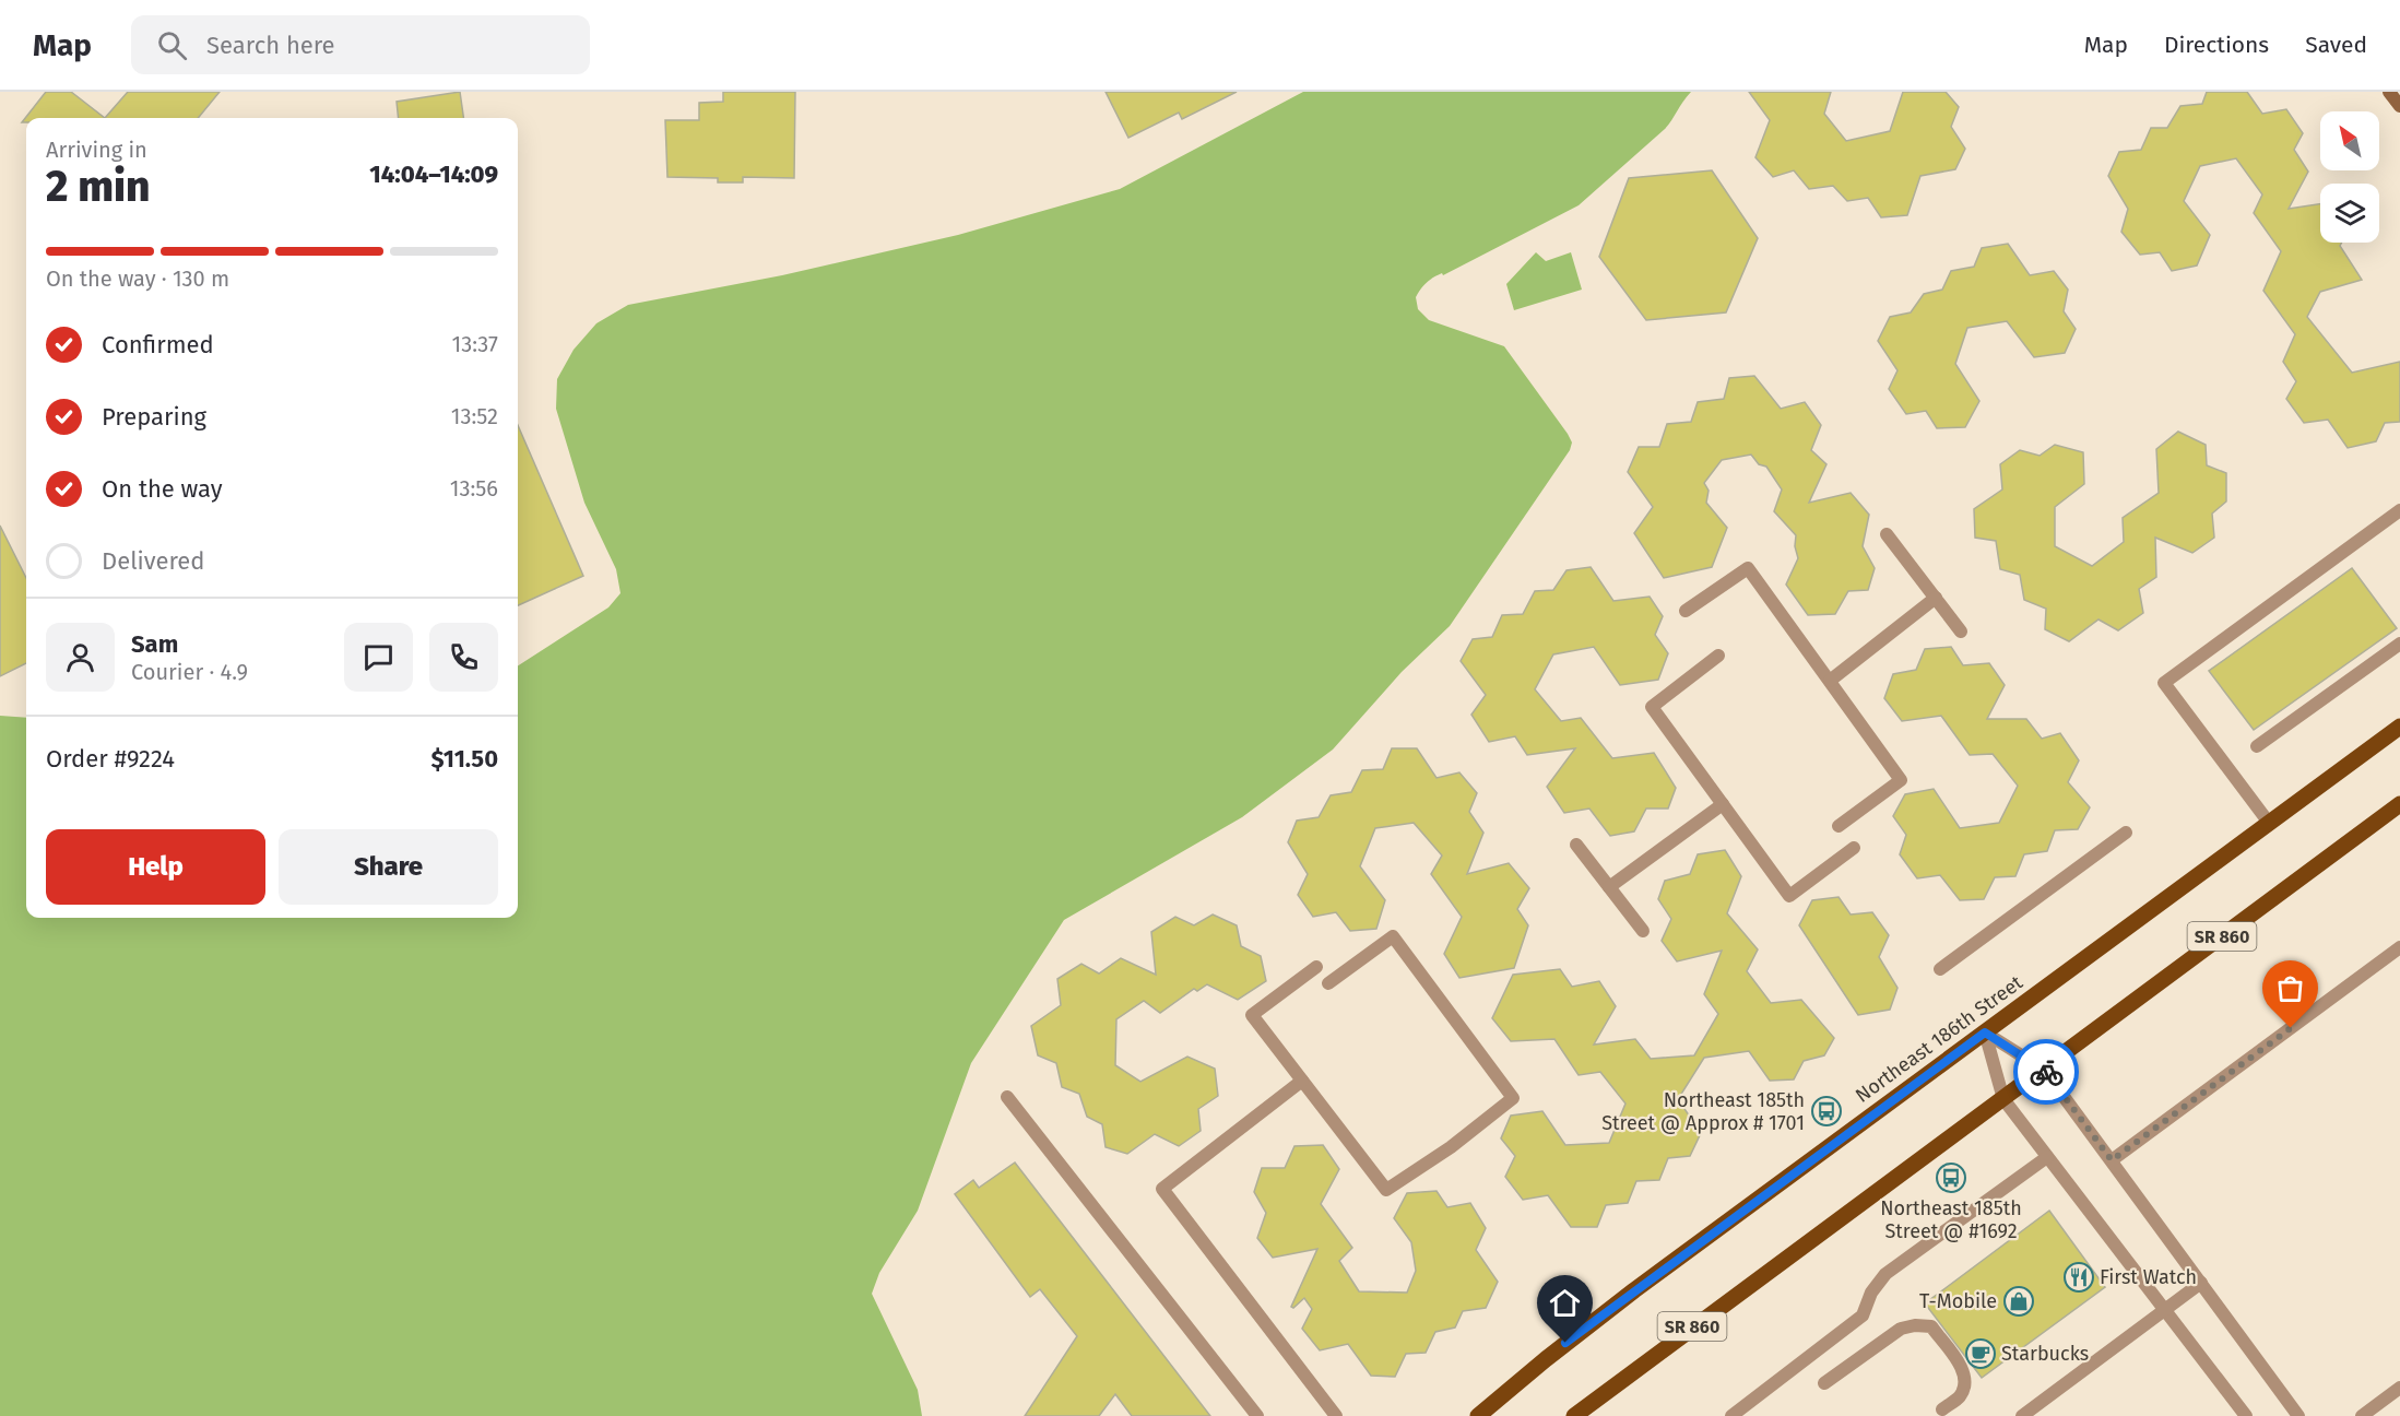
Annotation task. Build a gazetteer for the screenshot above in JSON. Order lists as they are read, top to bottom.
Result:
{
  "streets": {
    "main road": ["SR 860", "Northeast 186th Street"]
  },
  "places": {
    "bus stop": ["Northeast 185th Street @ Approx # 1701", "Northeast 185th Street @ #1692"],
    "restaurant": ["First Watch"],
    "shop": ["T-Mobile"],
    "cafe": ["Starbucks"]
  },
  "north": "top left",
  "page": {
    "header": "Map",
    "search": "Search here",
    "nav": ["Map", "Directions", "Saved"],
    "heading": ["2 min", "Arriving in", "14:04–14:09"],
    "panel": [
      "Sam",
      "Courier · 4.9",
      "Order #9224",
      "$11.50"
    ],
    "bar": "On the way · 130 m",
    "list": [
      ["Confirmed", "13:37"],
      ["Preparing", "13:52"],
      ["On the way", "13:56"],
      "Delivered"
    ],
    "buttons": ["Help", "Share"]
  }
}
